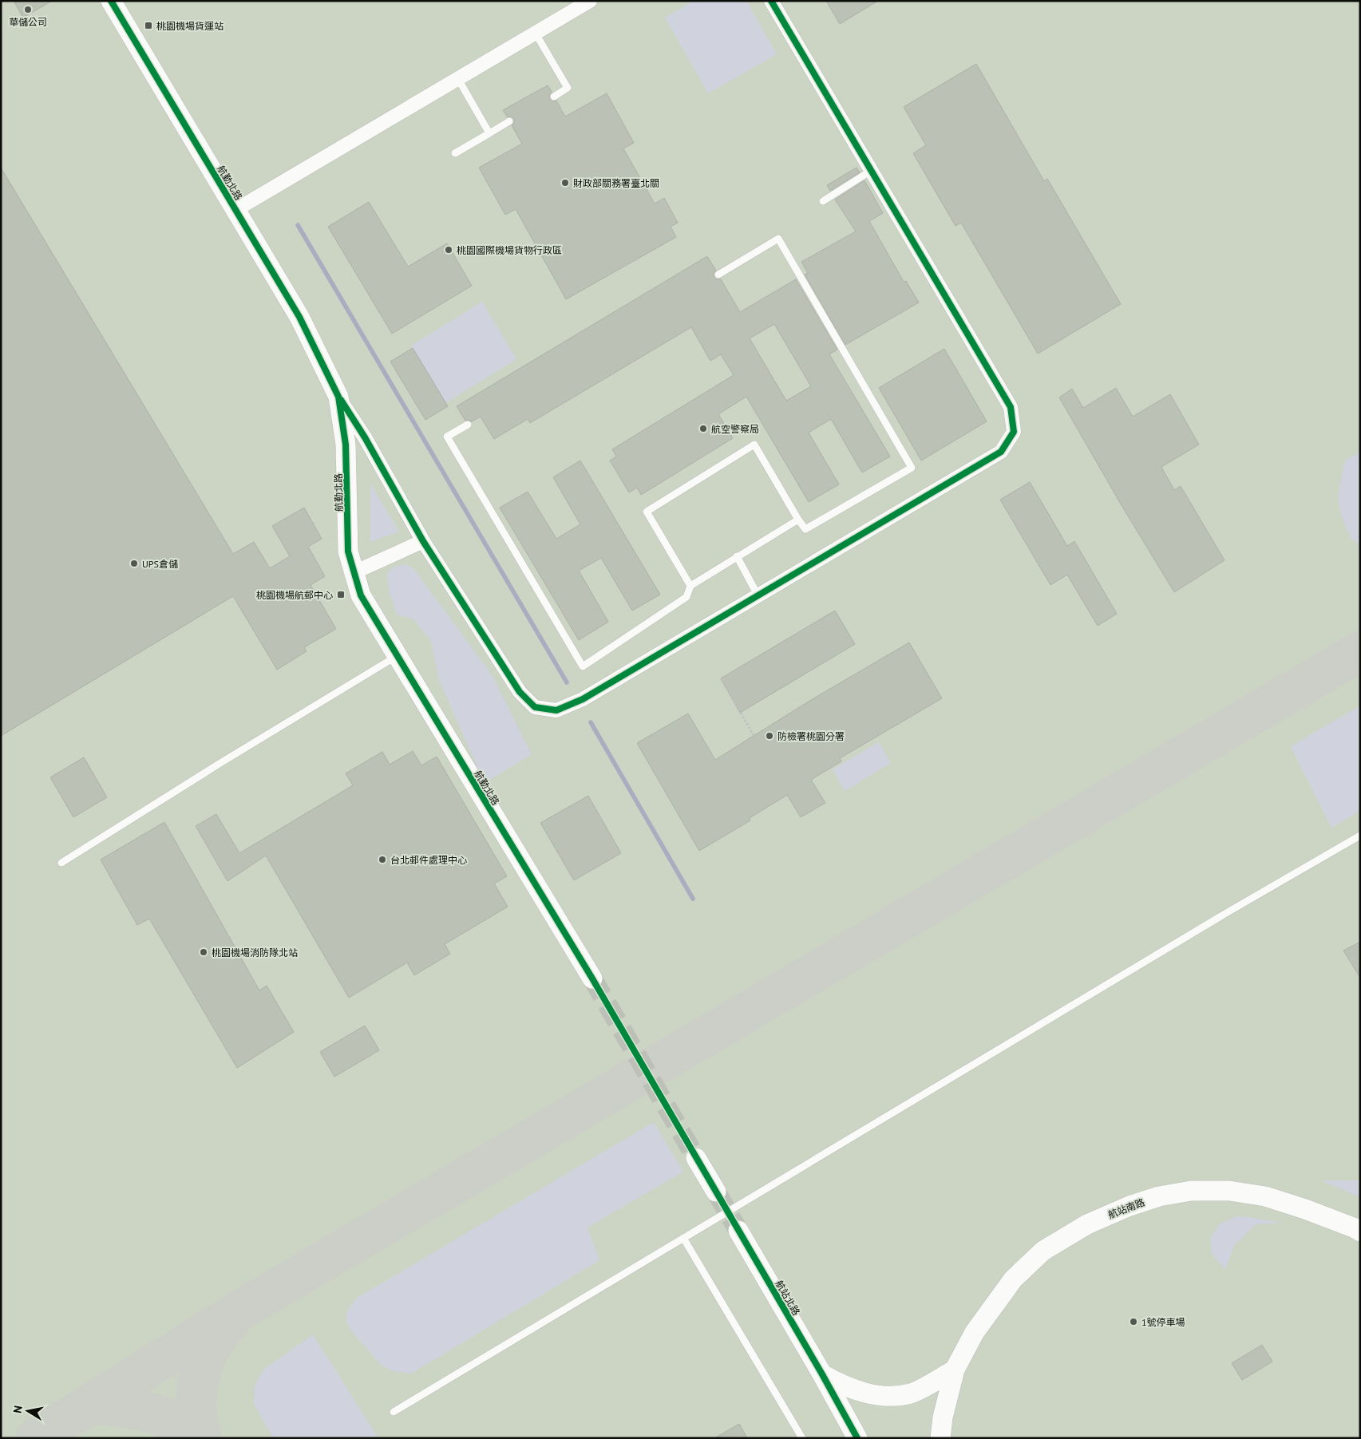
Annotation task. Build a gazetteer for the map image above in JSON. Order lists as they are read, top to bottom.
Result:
{
  "streets": {
    "street": ["航勤北路", "航站南路", "航站北路"]
  },
  "places": {
    "other": [
      "華儲公司",
      "財政部關務署臺北關",
      "桃園國際機場貨物行政區",
      "航空警察局",
      "UPS倉儲",
      "防檢署桃園分署",
      "台北郵件處理中心",
      "桃園機場消防隊北站",
      "1號停車場"
    ],
    "transit": ["桃園機場貨運站", "桃園機場航郵中心"]
  },
  "north": "left"
}
